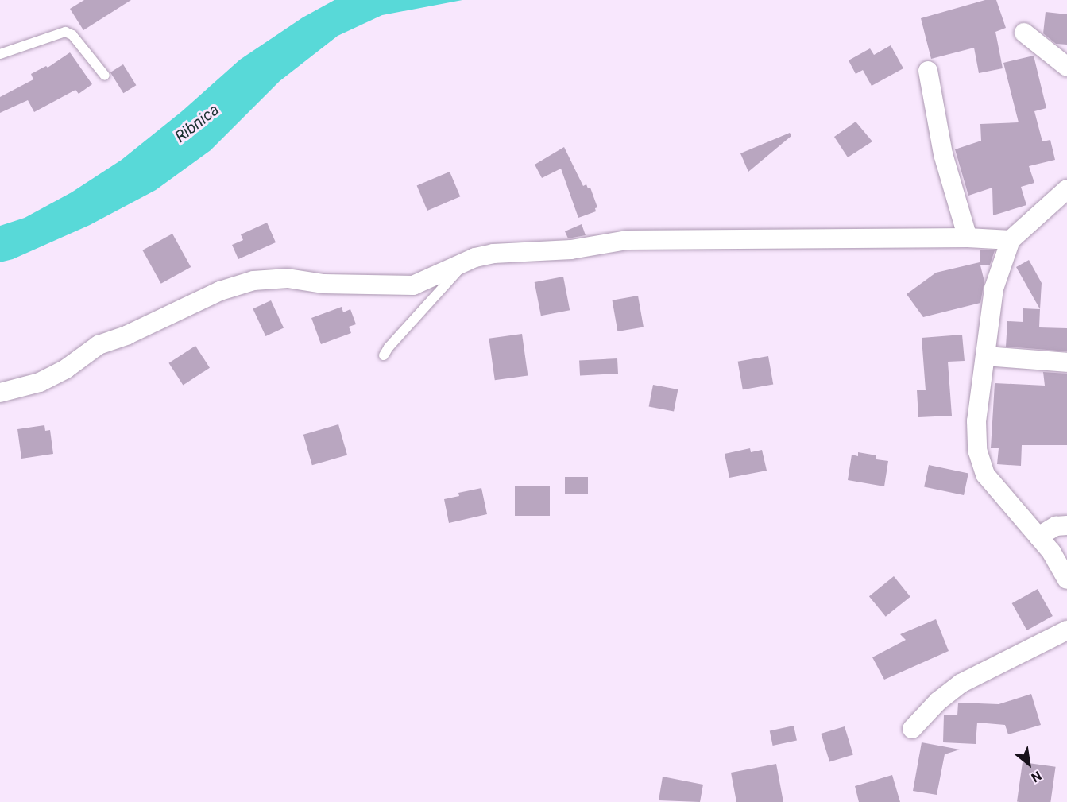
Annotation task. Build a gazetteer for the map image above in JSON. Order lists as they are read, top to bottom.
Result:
{
  "water": ["Ribnica"],
  "north": "bottom right"
}
